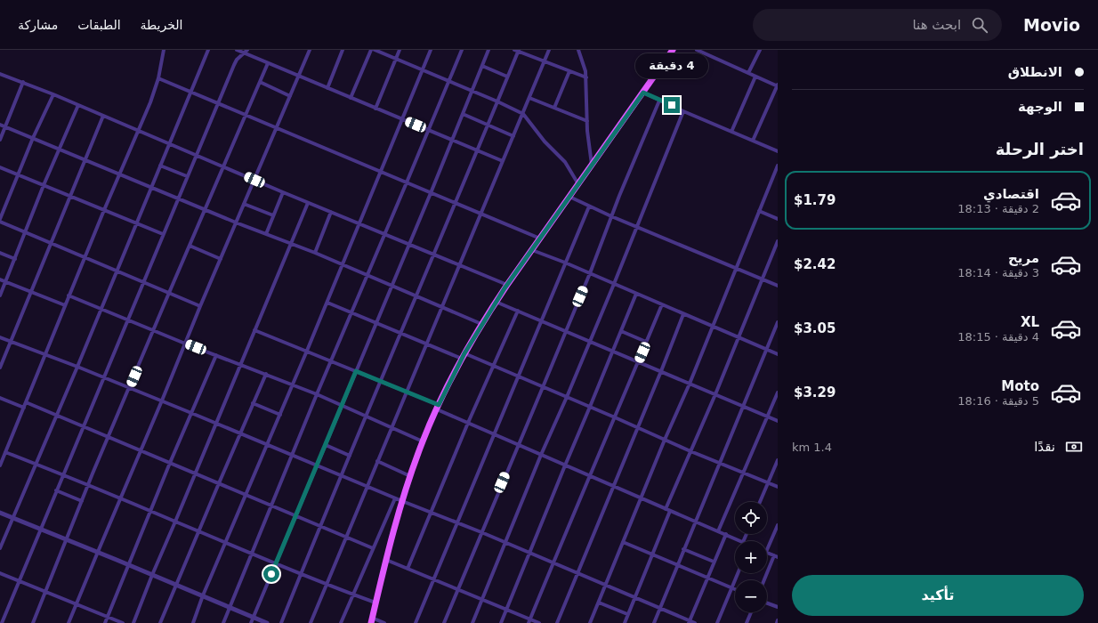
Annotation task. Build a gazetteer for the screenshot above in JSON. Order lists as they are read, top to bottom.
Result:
{
  "page": {
    "header": "Movio",
    "search": "ابحث هنا",
    "nav": ["الخريطة", "الطبقات", "مشاركة"],
    "banner": ["الانطلاق", "الوجهة"],
    "bubble": "4 دقيقة",
    "heading": "اختر الرحلة",
    "list": [
      {
        "name": "اقتصادي",
        "note": "2 دقيقة · 18:13",
        "value": "$1.79"
      },
      {
        "name": "مريح",
        "note": "3 دقيقة · 18:14",
        "value": "$2.42"
      },
      {
        "name": "XL",
        "note": "4 دقيقة · 18:15",
        "value": "$3.05"
      },
      {
        "name": "Moto",
        "note": "5 دقيقة · 18:16",
        "value": "$3.29"
      }
    ],
    "pay": ["نقدًا", "1.4 km"],
    "map_buttons": ["+", "−"],
    "buttons": "تأكيد"
  }
}
